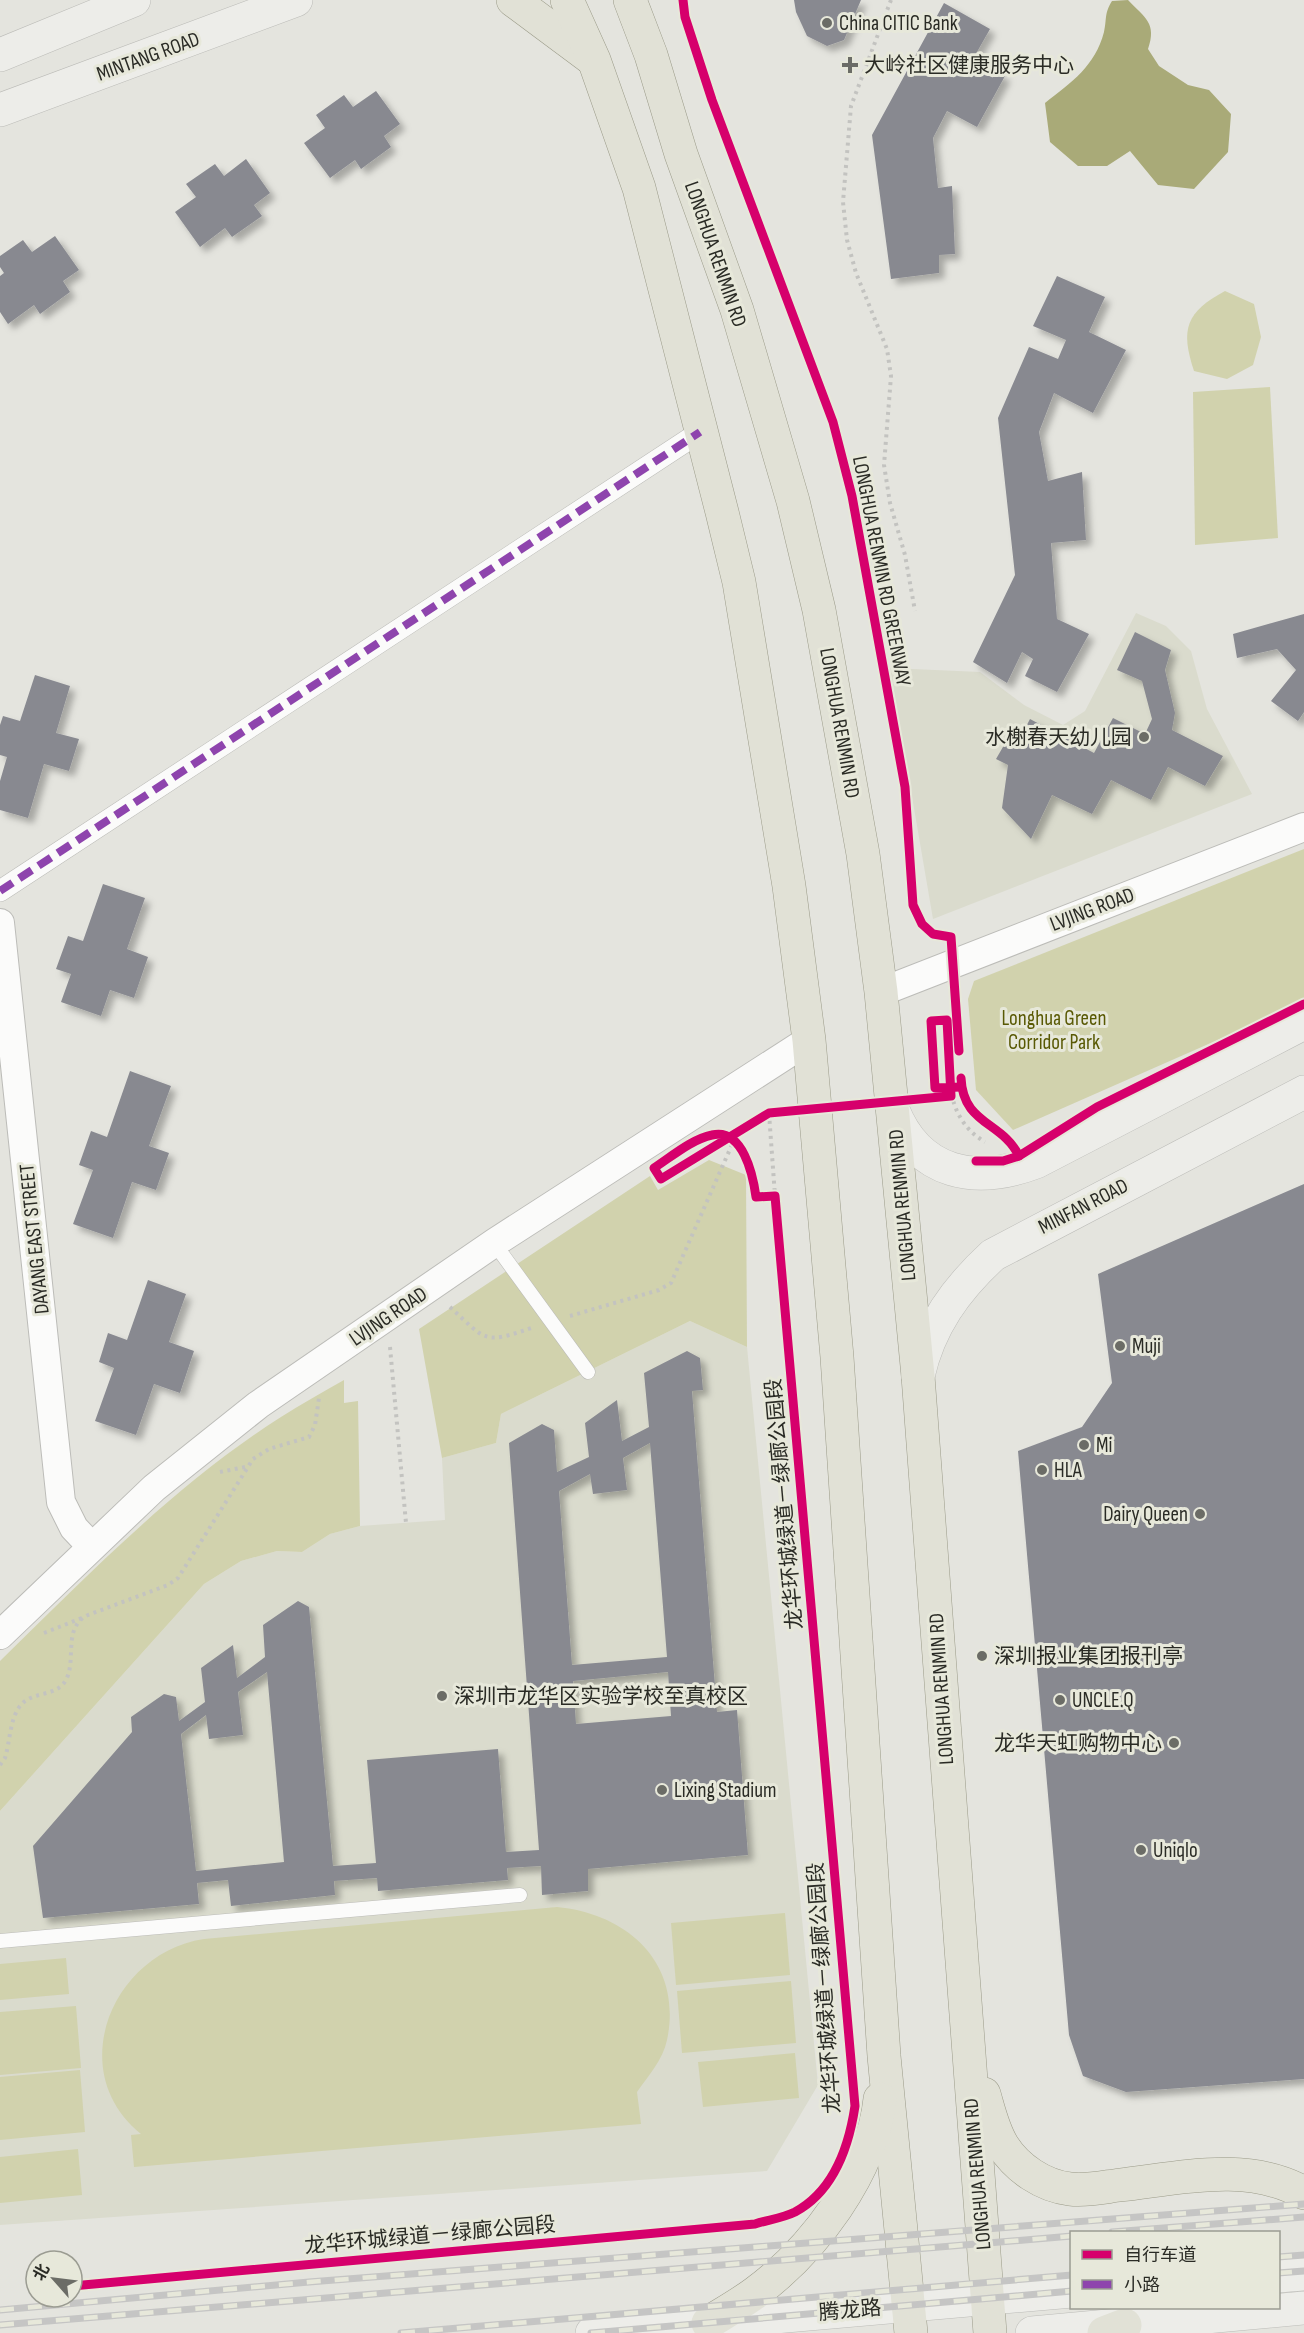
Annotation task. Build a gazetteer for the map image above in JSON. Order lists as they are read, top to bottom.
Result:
{
  "streets": {
    "main road": [
      "MINTANG ROAD",
      "LONGHUA RENMIN RD",
      "MINFAN ROAD",
      "腾龙路"
    ],
    "street": ["LVJING ROAD", "DAYANG EAST STREET"],
    "cycle path": ["LONGHUA RENMIN RD GREENWAY", "龙华环城绿道－绿廊公园段"]
  },
  "crossings": [
    ["LONGHUA RENMIN RD", "LVJING ROAD"],
    ["LONGHUA RENMIN RD", "MINFAN ROAD"],
    ["LONGHUA RENMIN RD", "腾龙路"],
    ["LVJING ROAD", "DAYANG EAST STREET"]
  ],
  "parks": ["Longhua Green Corridor Park"],
  "places": {
    "other": [
      "China CITIC Bank",
      "水榭春天幼儿园",
      "Muji",
      "Mi",
      "HLA",
      "Dairy Queen",
      "深圳报业集团报刊亭",
      "深圳市龙华区实验学校至真校区",
      "UNCLE.Q",
      "龙华天虹购物中心",
      "Lixing Stadium",
      "Uniqlo"
    ],
    "health": ["大岭社区健康服务中心"]
  },
  "legend": ["自行车道", "小路"],
  "north": "top left"
}
